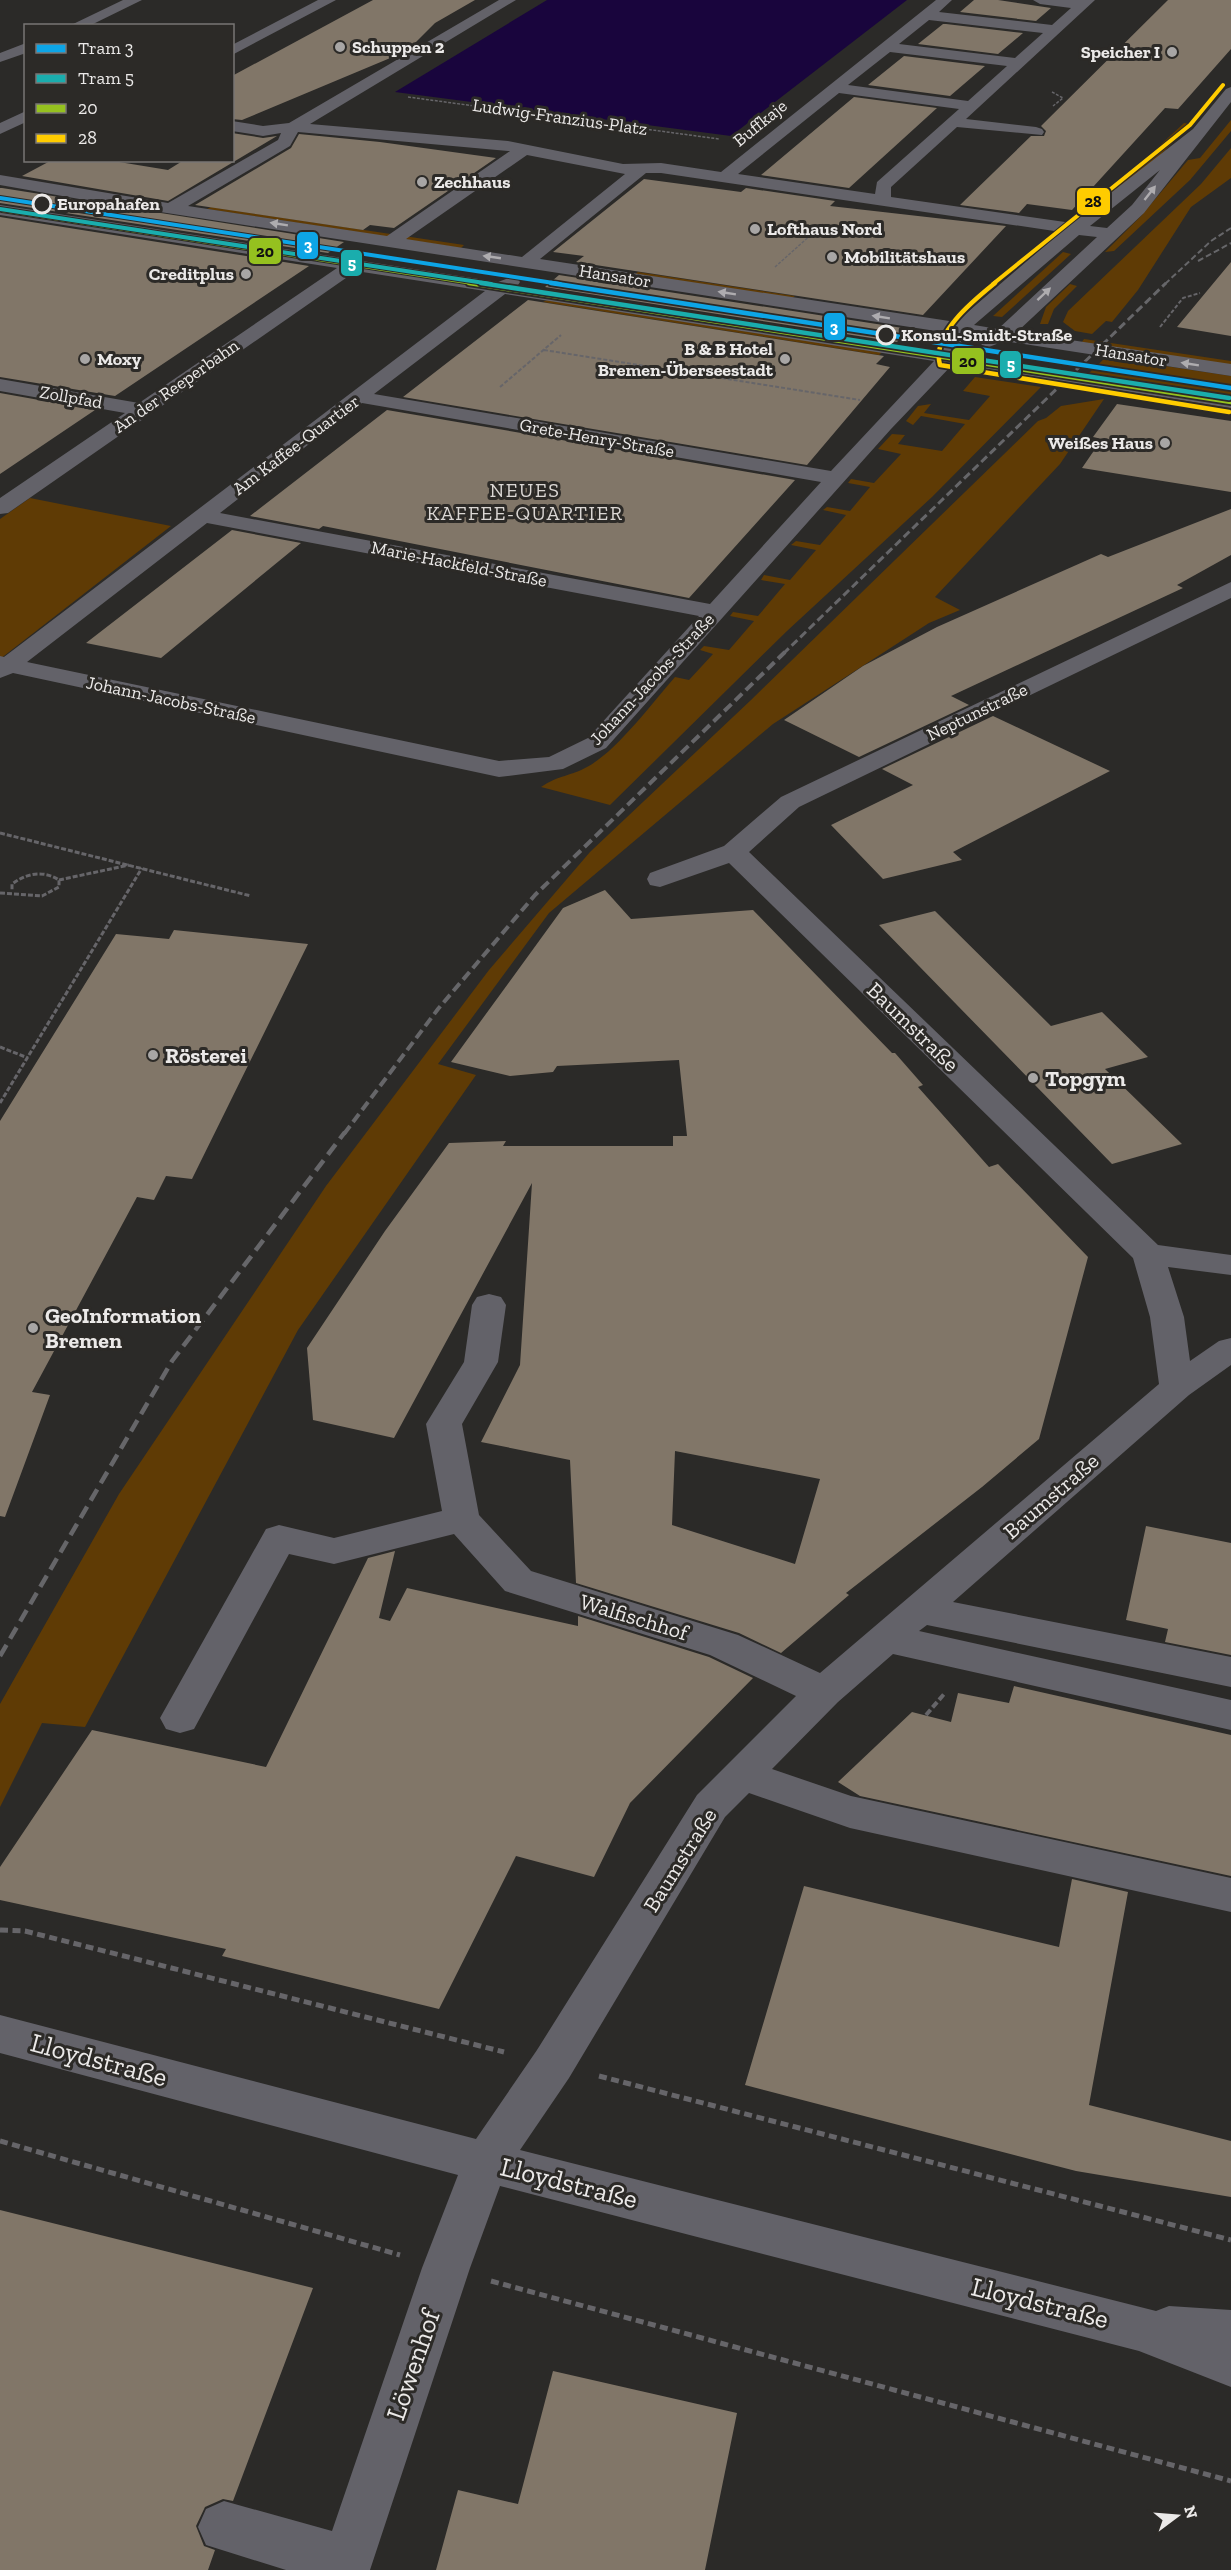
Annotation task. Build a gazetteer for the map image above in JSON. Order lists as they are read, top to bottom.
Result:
{
  "streets": {
    "street": [
      "Ludwig-Franzius-Platz",
      "Buffkaje",
      "Hansator",
      "An der Reeperbahn",
      "Zollpfad",
      "Grete-Henry-Straße",
      "Am Kaffee-Quartier",
      "Marie-Hackfeld-Straße",
      "Johann-Jacobs-Straße",
      "Neptunstraße",
      "Baumstraße",
      "Walfischhof",
      "Lloydstraße",
      "Löwenhof"
    ]
  },
  "crossings": [
    ["Ludwig-Franzius-Platz", "Buffkaje"],
    ["Ludwig-Franzius-Platz", "Hansator"],
    ["Hansator", "An der Reeperbahn"],
    ["Hansator", "Am Kaffee-Quartier"],
    ["Hansator", "Johann-Jacobs-Straße"],
    ["An der Reeperbahn", "Zollpfad"],
    ["Grete-Henry-Straße", "Am Kaffee-Quartier"],
    ["Grete-Henry-Straße", "Johann-Jacobs-Straße"],
    ["Am Kaffee-Quartier", "Marie-Hackfeld-Straße"],
    ["Am Kaffee-Quartier", "Johann-Jacobs-Straße"],
    ["Marie-Hackfeld-Straße", "Johann-Jacobs-Straße"],
    ["Neptunstraße", "Baumstraße"],
    ["Baumstraße", "Walfischhof"],
    ["Baumstraße", "Lloydstraße"],
    ["Baumstraße", "Löwenhof"],
    ["Lloydstraße", "Löwenhof"]
  ],
  "districts": ["NEUES KAFFEE-QUARTIER"],
  "places": [
    "Schuppen 2",
    "Speicher I",
    "Zechhaus",
    "Europahafen",
    "Lofthaus Nord",
    "Mobilitätshaus",
    "Creditplus",
    "Konsul-Smidt-Straße",
    "Moxy",
    "B & B Hotel Bremen-Überseestadt",
    "Weißes Haus",
    "Rösterei",
    "Topgym",
    "GeoInformation Bremen"
  ],
  "lines": [
    "transit line 28",
    "tram line 3",
    "tram line 5",
    "transit line 20"
  ],
  "legend": [
    "Tram 3",
    "Tram 5",
    "20",
    "28"
  ],
  "north": "right"
}
